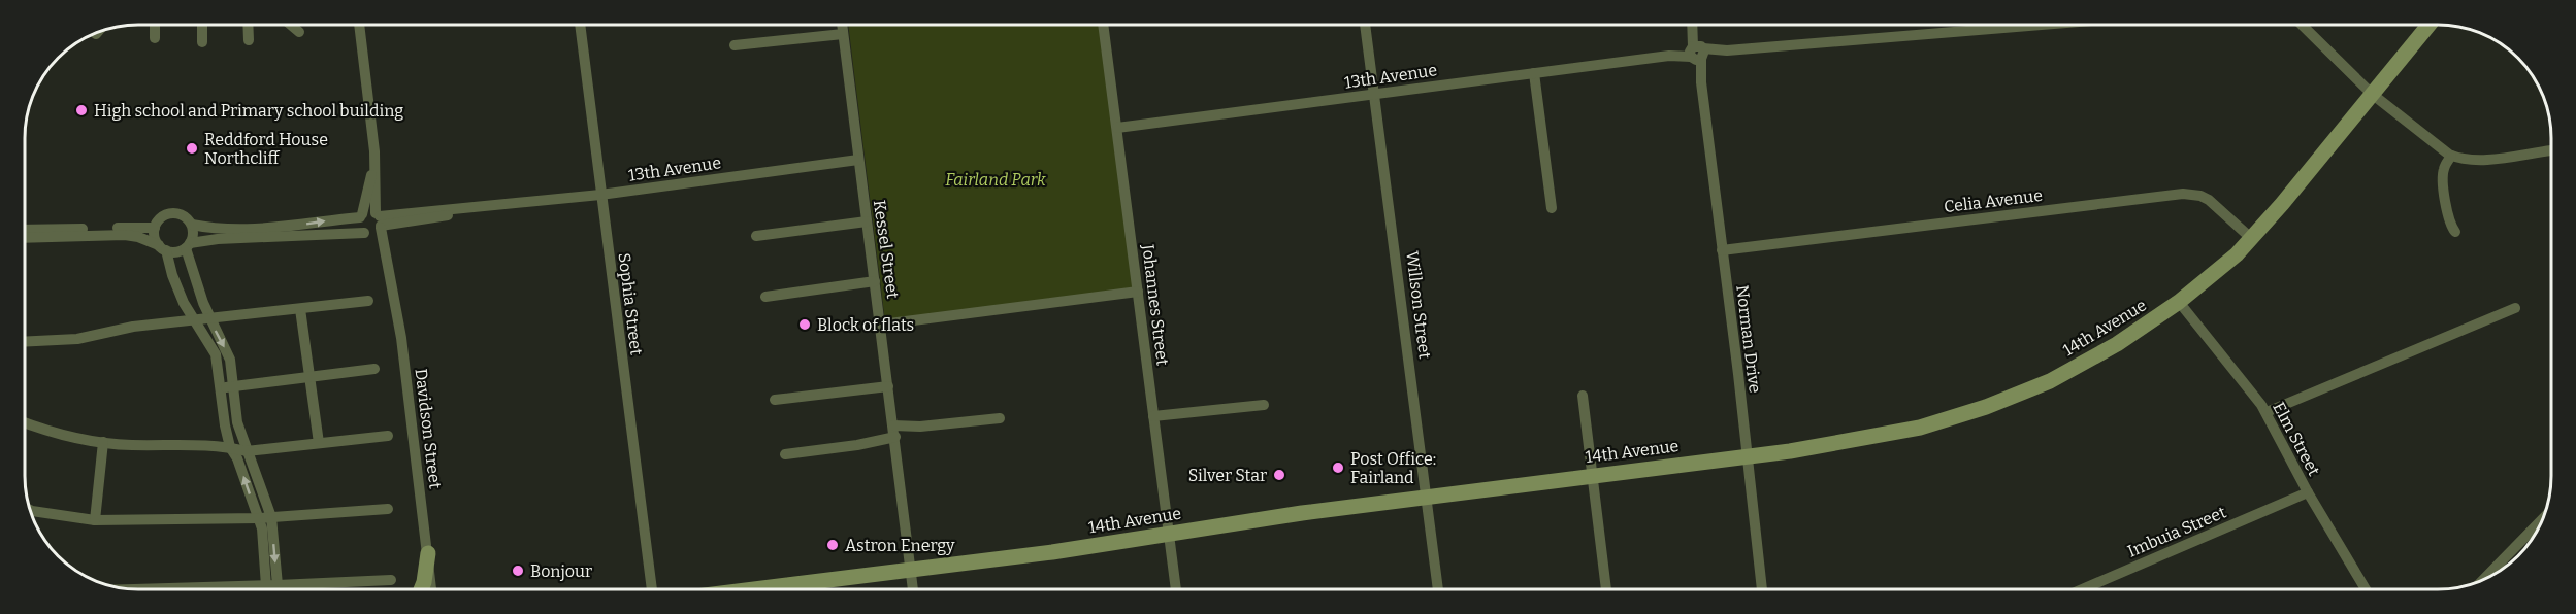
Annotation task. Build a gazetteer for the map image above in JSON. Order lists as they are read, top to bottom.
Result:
{
  "streets": {
    "main road": ["14th Avenue"],
    "street": [
      "13th Avenue",
      "Celia Avenue",
      "Kessel Street",
      "Sophia Street",
      "Johannes Street",
      "Willson Street",
      "Norman Drive",
      "Davidson Street",
      "Elm Street",
      "Imbuia Street"
    ]
  },
  "crossings": [
    ["13th Avenue", "Kessel Street"],
    ["13th Avenue", "Sophia Street"],
    ["13th Avenue", "Johannes Street"],
    ["13th Avenue", "Willson Street"],
    ["13th Avenue", "Norman Drive"],
    ["13th Avenue", "Davidson Street"],
    ["Celia Avenue", "14th Avenue"],
    ["Celia Avenue", "Norman Drive"],
    ["Kessel Street", "14th Avenue"],
    ["Johannes Street", "14th Avenue"],
    ["Willson Street", "14th Avenue"],
    ["14th Avenue", "Norman Drive"],
    ["14th Avenue", "Elm Street"],
    ["Elm Street", "Imbuia Street"]
  ],
  "parks": ["Fairland Park"],
  "places": [
    "High school and Primary school building",
    "Reddford House Northcliff",
    "Block of flats",
    "Post Office: Fairland",
    "Silver Star",
    "Astron Energy",
    "Bonjour"
  ]
}
